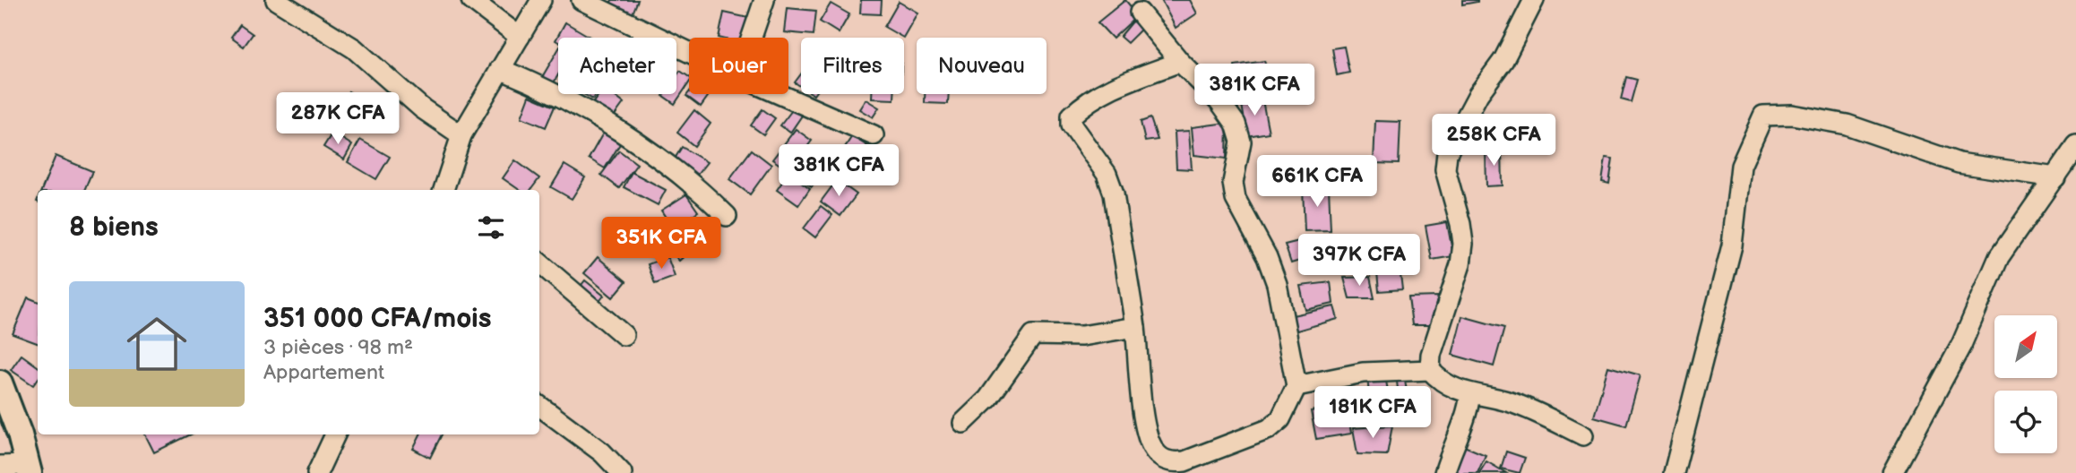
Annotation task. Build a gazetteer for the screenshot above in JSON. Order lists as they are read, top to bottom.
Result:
{
  "north": "top right",
  "page": {
    "chip": [
      "Acheter",
      "Louer",
      "Filtres",
      "Nouveau"
    ],
    "price": [
      "381K CFA",
      "287K CFA",
      "258K CFA",
      "381K CFA",
      "661K CFA",
      "351K CFA",
      "397K CFA",
      "181K CFA"
    ],
    "heading": "8 biens",
    "list": [
      {
        "name": "351 000 CFA/mois",
        "note": "3 pièces · 98 m² · Appartement"
      }
    ]
  }
}
